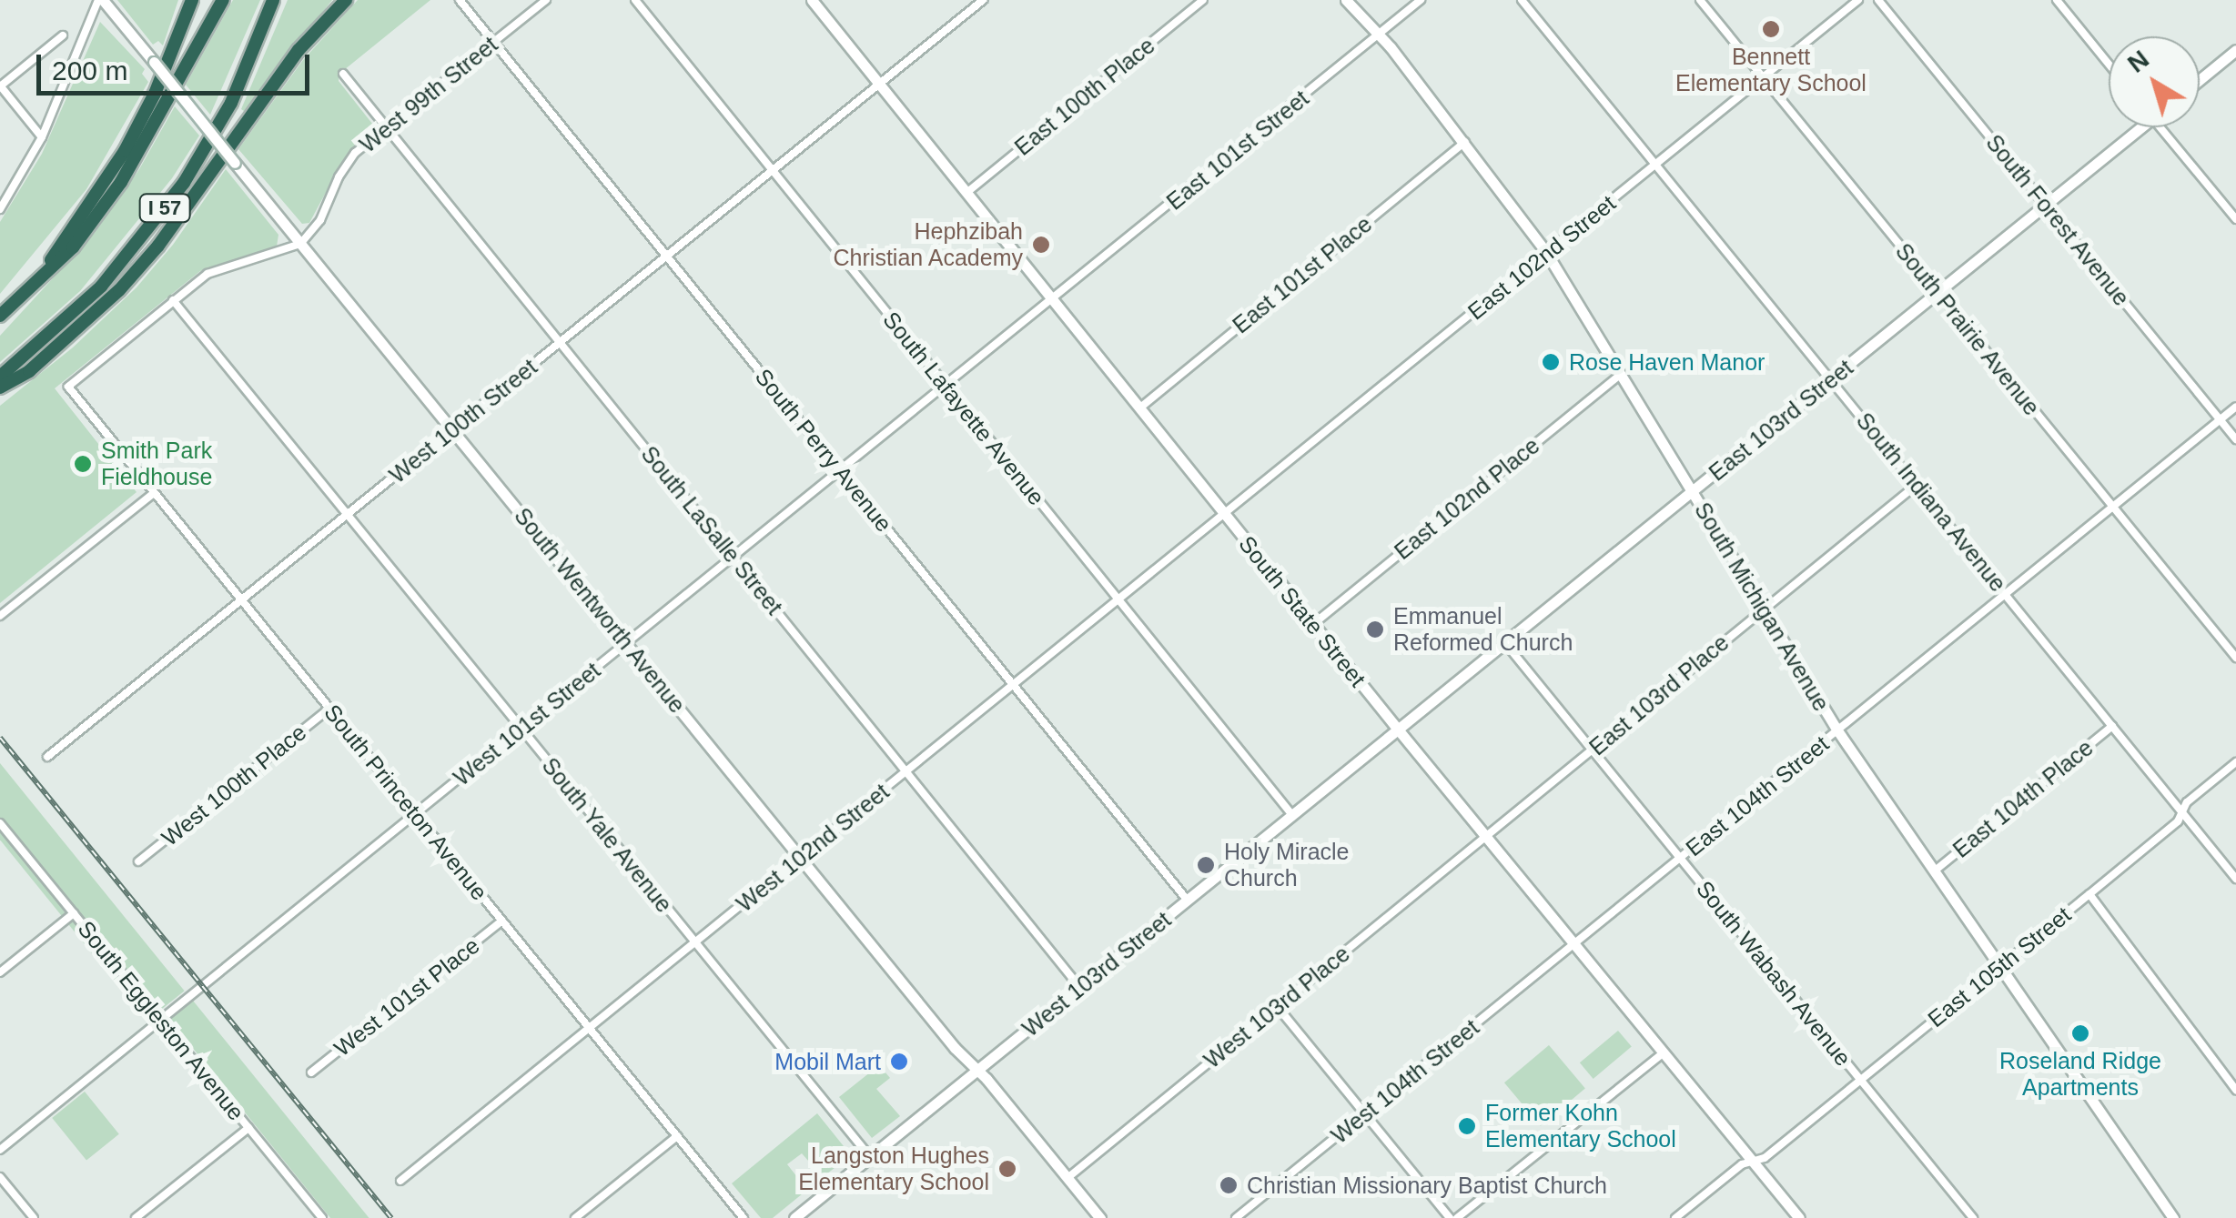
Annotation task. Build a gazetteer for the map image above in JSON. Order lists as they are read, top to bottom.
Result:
{
  "streets": {
    "highway": ["I 57"],
    "main road": [
      "East 103rd Street",
      "South Michigan Avenue",
      "South Wentworth Avenue",
      "South State Street",
      "West 103rd Street"
    ],
    "street": [
      "West 99th Street",
      "East 100th Place",
      "East 101st Street",
      "South Forest Avenue",
      "East 102nd Street",
      "East 101st Place",
      "South Prairie Avenue",
      "South Lafayette Avenue",
      "West 100th Street",
      "South Perry Avenue",
      "East 102nd Place",
      "South Indiana Avenue",
      "South LaSalle Street",
      "East 103rd Place",
      "West 101st Street",
      "West 100th Place",
      "East 104th Street",
      "East 104th Place",
      "South Princeton Avenue",
      "South Yale Avenue",
      "West 102nd Street",
      "East 105th Street",
      "South Wabash Avenue",
      "West 101st Place",
      "West 103rd Place",
      "South Eggleston Avenue",
      "West 104th Street"
    ]
  },
  "crossings": [
    ["West 99th Street", "South Perry Avenue"],
    ["West 99th Street", "South LaSalle Street"],
    ["West 99th Street", "South Wentworth Avenue"],
    ["East 100th Place", "South State Street"],
    ["East 101st Street", "South Michigan Avenue"],
    ["East 101st Street", "South State Street"],
    ["East 101st Street", "West 101st Street"],
    ["South Forest Avenue", "East 103rd Street"],
    ["South Forest Avenue", "East 104th Street"],
    ["East 102nd Street", "South Prairie Avenue"],
    ["East 102nd Street", "South Indiana Avenue"],
    ["East 102nd Street", "South Michigan Avenue"],
    ["East 102nd Street", "South State Street"],
    ["East 102nd Street", "West 102nd Street"],
    ["East 101st Place", "South Michigan Avenue"],
    ["East 101st Place", "South State Street"],
    ["South Prairie Avenue", "East 103rd Street"],
    ["South Prairie Avenue", "East 104th Street"],
    ["South Lafayette Avenue", "West 100th Street"],
    ["South Lafayette Avenue", "West 101st Street"],
    ["South Lafayette Avenue", "West 102nd Street"],
    ["South Lafayette Avenue", "West 103rd Street"],
    ["East 103rd Street", "South Indiana Avenue"],
    ["East 103rd Street", "South Michigan Avenue"],
    ["East 103rd Street", "South State Street"],
    ["East 103rd Street", "South Wabash Avenue"],
    ["East 103rd Street", "West 103rd Street"],
    ["West 100th Street", "South Perry Avenue"],
    ["West 100th Street", "South LaSalle Street"],
    ["West 100th Street", "South Wentworth Avenue"],
    ["West 100th Street", "South State Street"],
    ["West 100th Street", "South Princeton Avenue"],
    ["West 100th Street", "South Yale Avenue"],
    ["South Perry Avenue", "West 101st Street"],
    ["South Perry Avenue", "West 102nd Street"],
    ["South Perry Avenue", "West 103rd Street"],
    ["East 102nd Place", "South Michigan Avenue"],
    ["East 102nd Place", "South State Street"],
    ["South Indiana Avenue", "East 103rd Place"],
    ["South Indiana Avenue", "East 104th Street"],
    ["South Indiana Avenue", "East 104th Place"],
    ["South Indiana Avenue", "East 105th Street"],
    ["South LaSalle Street", "West 101st Street"],
    ["South LaSalle Street", "West 102nd Street"],
    ["South LaSalle Street", "West 103rd Street"],
    ["South Michigan Avenue", "East 103rd Place"],
    ["South Michigan Avenue", "East 104th Street"],
    ["South Michigan Avenue", "East 104th Place"],
    ["South Michigan Avenue", "East 105th Street"],
    ["South Wentworth Avenue", "West 101st Street"],
    ["South Wentworth Avenue", "West 102nd Street"],
    ["South Wentworth Avenue", "West 103rd Street"],
    ["South Wentworth Avenue", "West 103rd Place"],
    ["South State Street", "East 103rd Place"],
    ["South State Street", "West 101st Street"],
    ["South State Street", "East 104th Street"],
    ["South State Street", "West 102nd Street"],
    ["South State Street", "East 105th Street"],
    ["South State Street", "West 103rd Street"],
    ["South State Street", "West 103rd Place"],
    ["South State Street", "West 104th Street"],
    ["East 103rd Place", "South Wabash Avenue"],
    ["East 103rd Place", "West 103rd Place"],
    ["West 101st Street", "South Princeton Avenue"],
    ["West 101st Street", "South Yale Avenue"],
    ["West 101st Street", "South Eggleston Avenue"],
    ["West 100th Place", "South Princeton Avenue"],
    ["East 104th Street", "South Wabash Avenue"],
    ["East 104th Street", "West 104th Street"],
    ["South Princeton Avenue", "South Yale Avenue"],
    ["South Princeton Avenue", "West 102nd Street"],
    ["South Princeton Avenue", "West 101st Place"],
    ["South Yale Avenue", "West 102nd Street"],
    ["South Yale Avenue", "West 103rd Street"],
    ["East 105th Street", "South Wabash Avenue"]
  ],
  "places": [
    "Bennett Elementary School",
    "Hephzibah Christian Academy",
    "Rose Haven Manor",
    "Smith Park Fieldhouse",
    "Emmanuel Reformed Church",
    "Holy Miracle Church",
    "Roseland Ridge Apartments",
    "Mobil Mart",
    "Former Kohn Elementary School",
    "Langston Hughes Elementary School",
    "Christian Missionary Baptist Church"
  ],
  "scale_bar": "200 m",
  "north": "top left"
}
